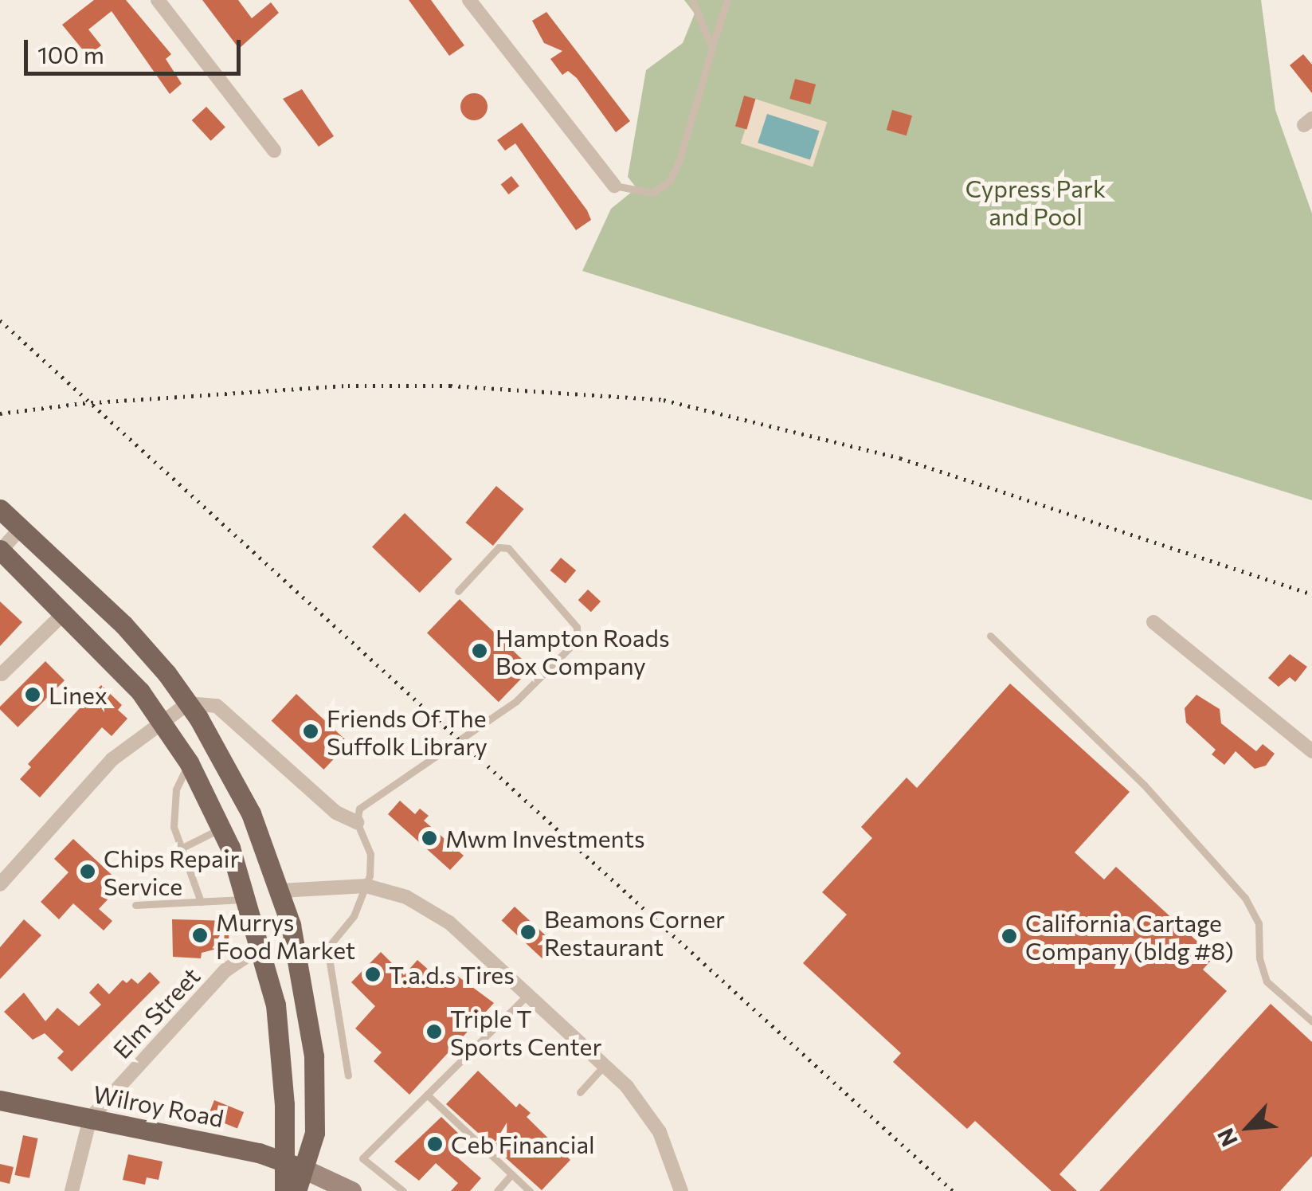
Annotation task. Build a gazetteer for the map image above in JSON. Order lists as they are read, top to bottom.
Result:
{
  "streets": {
    "main road": ["Wilroy Road"],
    "street": ["Elm Street"]
  },
  "crossings": [
    ["Elm Street", "Wilroy Road"]
  ],
  "parks": ["Cypress Park and Pool"],
  "places": [
    "Hampton Roads Box Company",
    "Linex",
    "Friends Of The Suffolk Library",
    "Mwm Investments",
    "Chips Repair Service",
    "Beamons Corner Restaurant",
    "Murrys Food Market",
    "California Cartage Company (bldg #8)",
    "T.a.d.s Tires",
    "Triple T Sports Center",
    "Ceb Financial"
  ],
  "scale_bar": "100 m",
  "north": "bottom left"
}
